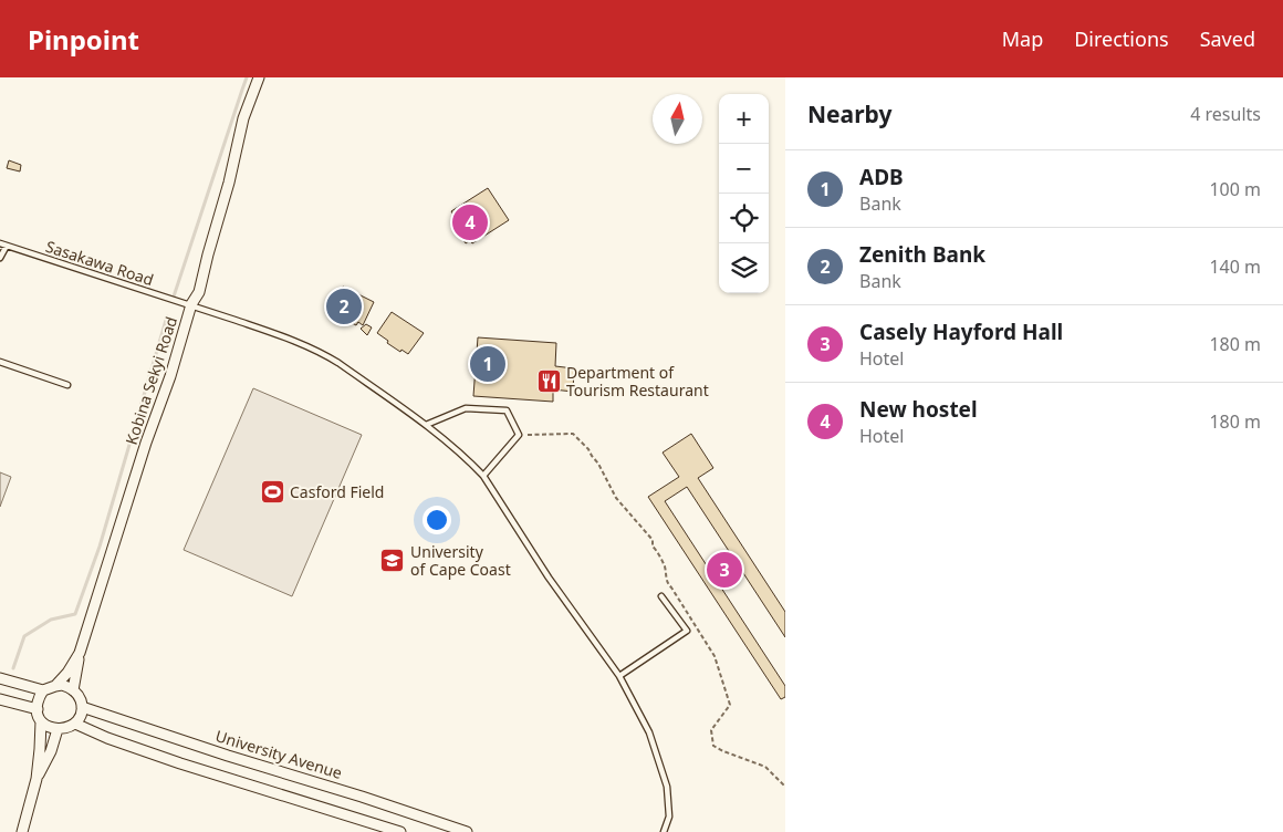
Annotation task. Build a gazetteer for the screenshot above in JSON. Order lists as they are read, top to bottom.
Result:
{
  "streets": {
    "street": ["Kobina Sekyi Road", "University Avenue"],
    "lane": ["Sasakawa Road"]
  },
  "crossings": [
    ["Sasakawa Road", "Kobina Sekyi Road"],
    ["Kobina Sekyi Road", "University Avenue"]
  ],
  "places": {
    "restaurant": ["Department of Tourism Restaurant"],
    "sports": ["Casford Field"],
    "school or university": ["University of Cape Coast"]
  },
  "north": "top",
  "page": {
    "header": "Pinpoint",
    "nav": ["Map", "Directions", "Saved"],
    "heading": ["Nearby", "4 results"],
    "map_buttons": ["+", "−"],
    "list": [
      {
        "mark": "1",
        "name": "ADB",
        "note": "Bank",
        "value": "100 m"
      },
      {
        "mark": "2",
        "name": "Zenith Bank",
        "note": "Bank",
        "value": "140 m"
      },
      {
        "mark": "3",
        "name": "Casely Hayford Hall",
        "note": "Hotel",
        "value": "180 m"
      },
      {
        "mark": "4",
        "name": "New hostel",
        "note": "Hotel",
        "value": "180 m"
      }
    ],
    "pins": [
      "4",
      "2",
      "1",
      "3"
    ]
  }
}
